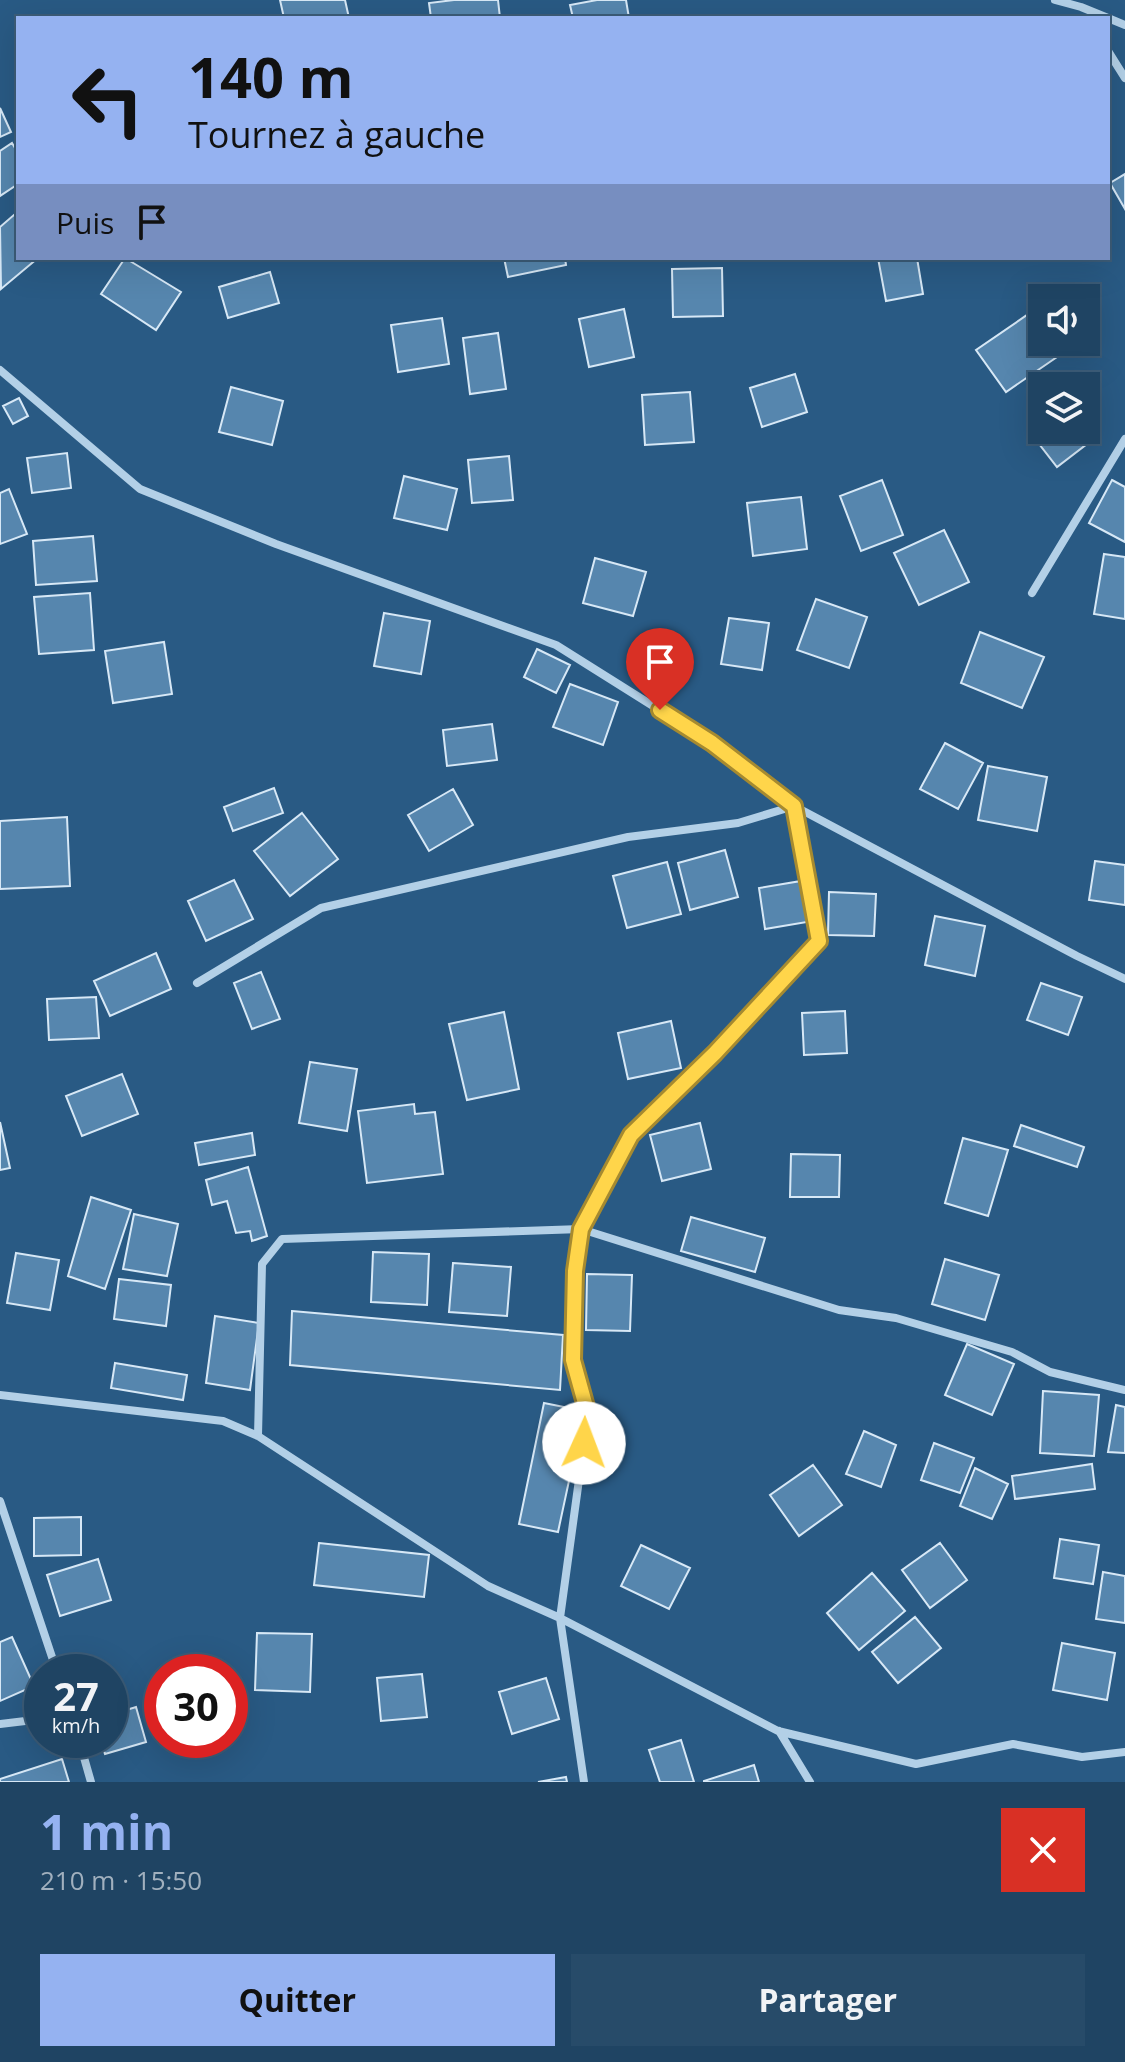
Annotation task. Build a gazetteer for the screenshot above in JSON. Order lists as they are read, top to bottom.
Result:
{
  "page": {
    "turn": ["140 m", "Tournez à gauche"],
    "then": "Puis",
    "speed": "27 km/h",
    "limit": "30",
    "heading": ["1 min", "210 m · 15:50"],
    "buttons": ["Quitter", "Partager"]
  }
}
